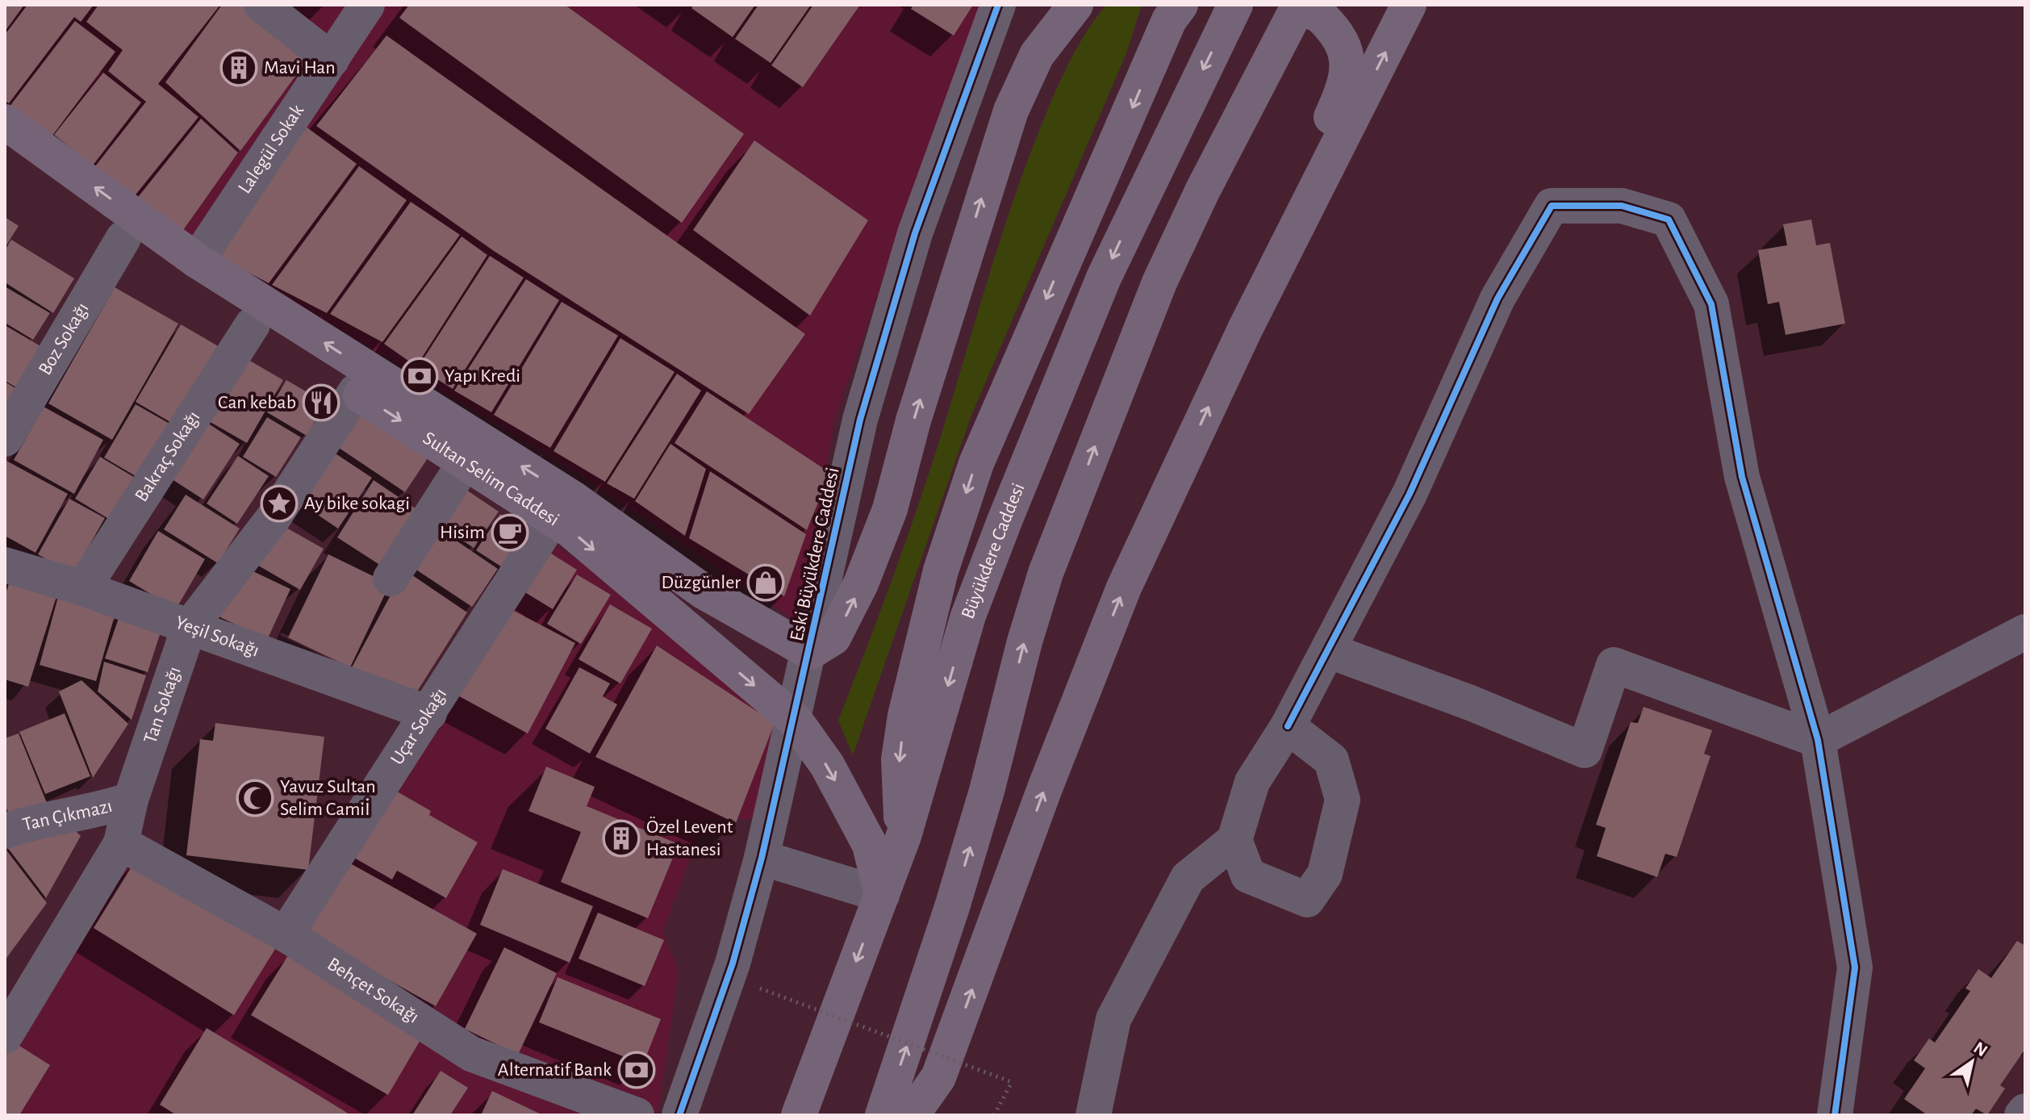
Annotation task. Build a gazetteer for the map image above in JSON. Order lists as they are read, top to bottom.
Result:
{
  "streets": {
    "main road": ["Sultan Selim Caddesi", "Büyükdere Caddesi"],
    "street": [
      "Lalegül Sokak",
      "Boz Sokağı",
      "Bakraç Sokağı",
      "Eski Büyükdere Caddesi",
      "Yeşil Sokağı",
      "Tan Sokağı",
      "Uçar Sokağı",
      "Tan Çıkmazı",
      "Behçet Sokağı"
    ]
  },
  "crossings": [
    ["Lalegül Sokak", "Sultan Selim Caddesi"],
    ["Boz Sokağı", "Sultan Selim Caddesi"],
    ["Bakraç Sokağı", "Sultan Selim Caddesi"],
    ["Bakraç Sokağı", "Yeşil Sokağı"],
    ["Sultan Selim Caddesi", "Büyükdere Caddesi"],
    ["Sultan Selim Caddesi", "Eski Büyükdere Caddesi"],
    ["Sultan Selim Caddesi", "Tan Sokağı"],
    ["Sultan Selim Caddesi", "Uçar Sokağı"],
    ["Yeşil Sokağı", "Tan Sokağı"],
    ["Yeşil Sokağı", "Uçar Sokağı"],
    ["Tan Sokağı", "Tan Çıkmazı"],
    ["Tan Sokağı", "Behçet Sokağı"],
    ["Uçar Sokağı", "Behçet Sokağı"]
  ],
  "places": {
    "building": ["Mavi Han", "Özel Levent Hastanesi"],
    "bank": ["Yapı Kredi", "Alternatif Bank"],
    "restaurant": ["Can kebab"],
    "place": ["Ay bike sokagi"],
    "cafe": ["Hisim"],
    "shop": ["Düzgünler"],
    "mosque": ["Yavuz Sultan Selim Camiİ"]
  },
  "north": "top right"
}
